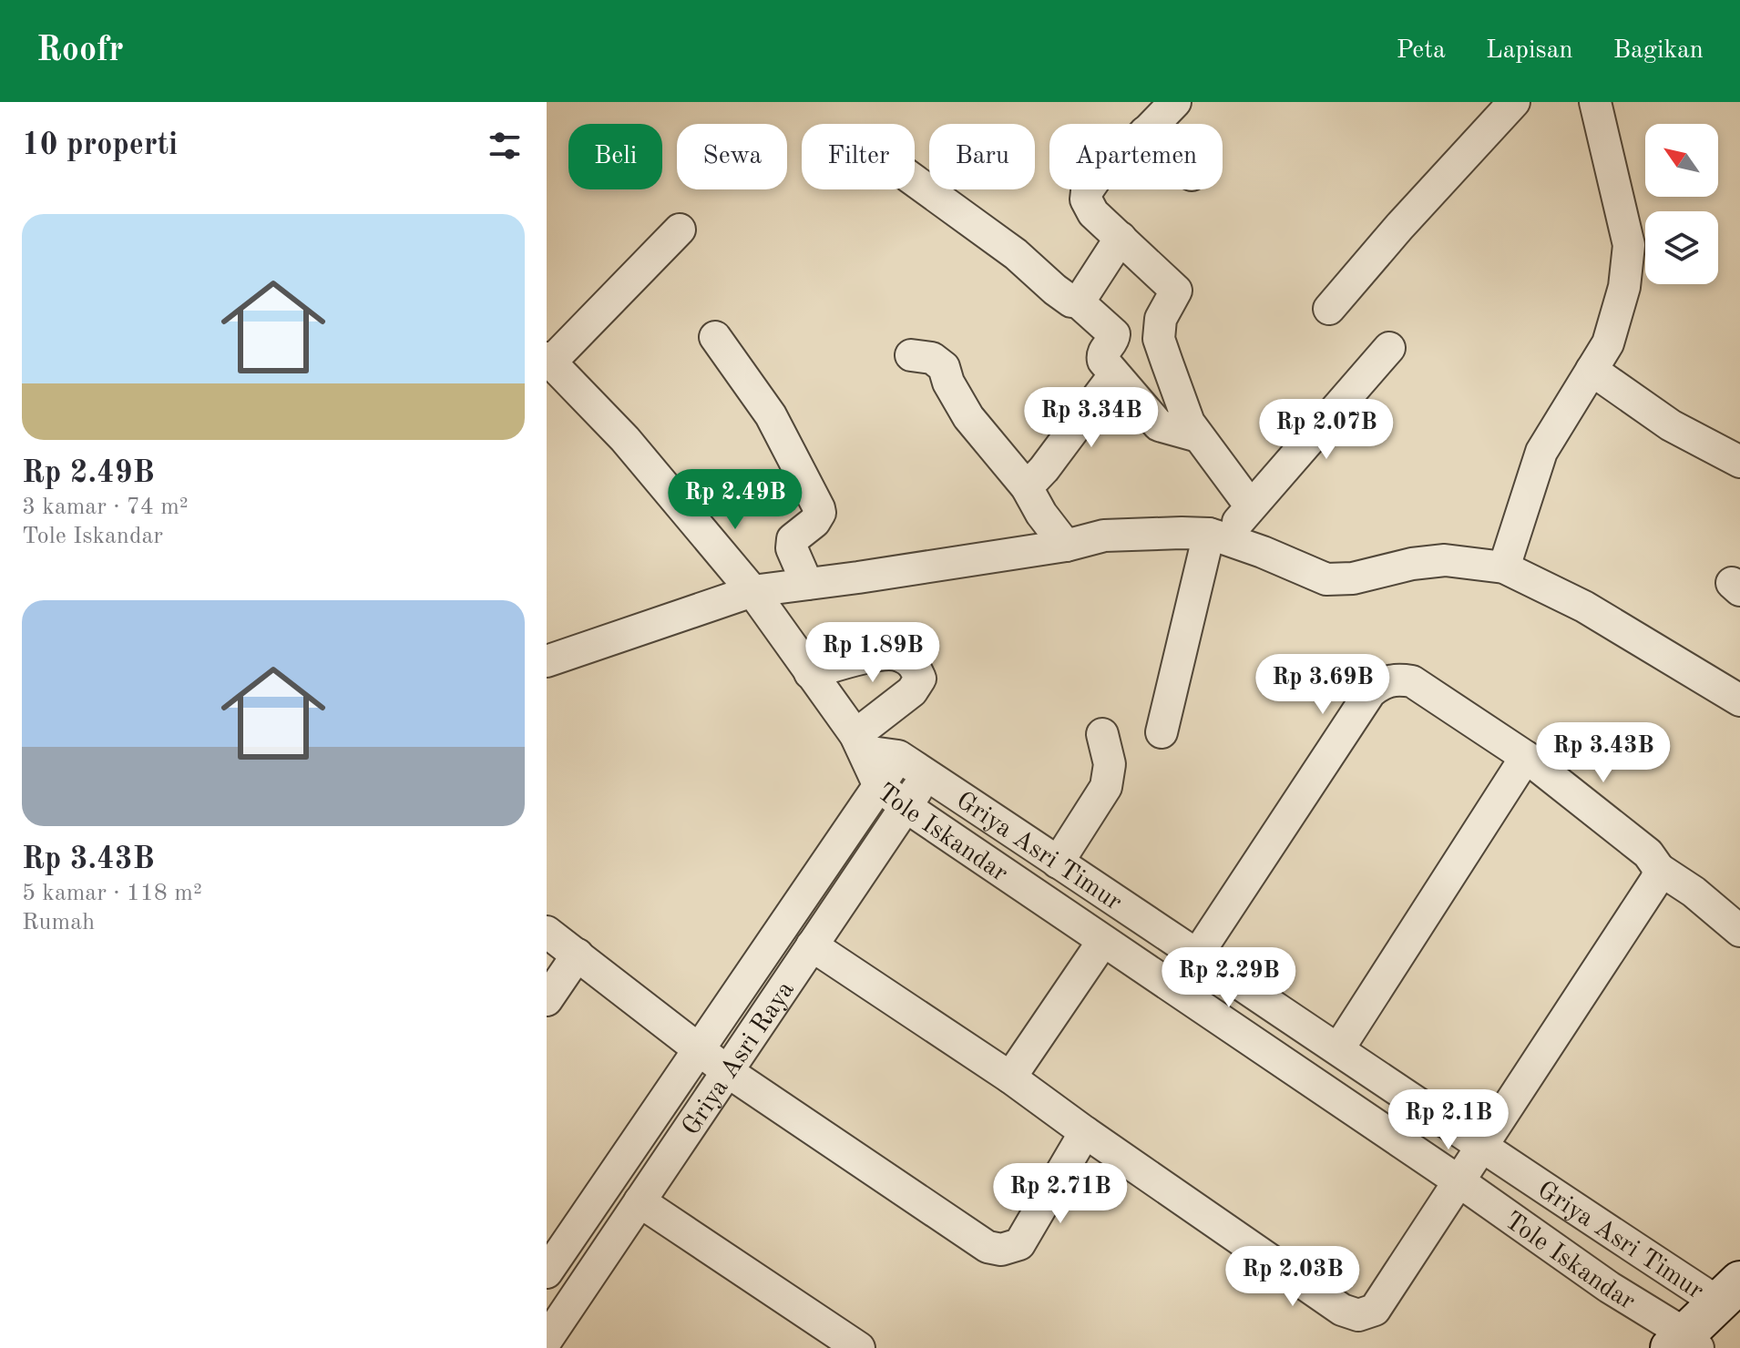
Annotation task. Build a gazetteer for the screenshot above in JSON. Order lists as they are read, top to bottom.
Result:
{
  "streets": {
    "street": ["Tole Iskandar", "Griya Asri Timur", "Griya Asri Raya"]
  },
  "crossings": [
    ["Tole Iskandar", "Griya Asri Timur"],
    ["Tole Iskandar", "Griya Asri Raya"],
    ["Griya Asri Timur", "Griya Asri Raya"]
  ],
  "north": "top left",
  "page": {
    "header": "Roofr",
    "nav": ["Peta", "Lapisan", "Bagikan"],
    "heading": "10 properti",
    "chip": [
      "Beli",
      "Sewa",
      "Filter",
      "Baru",
      "Apartemen"
    ],
    "list": [
      {
        "name": "Rp 2.49B",
        "note": "3 kamar · 74 m² · Tole Iskandar"
      },
      {
        "name": "Rp 3.43B",
        "note": "5 kamar · 118 m² · Rumah"
      }
    ],
    "price": [
      "Rp 3.34B",
      "Rp 2.07B",
      "Rp 2.49B",
      "Rp 1.89B",
      "Rp 3.69B",
      "Rp 3.43B",
      "Rp 2.29B",
      "Rp 2.1B",
      "Rp 2.71B",
      "Rp 2.03B"
    ]
  }
}
